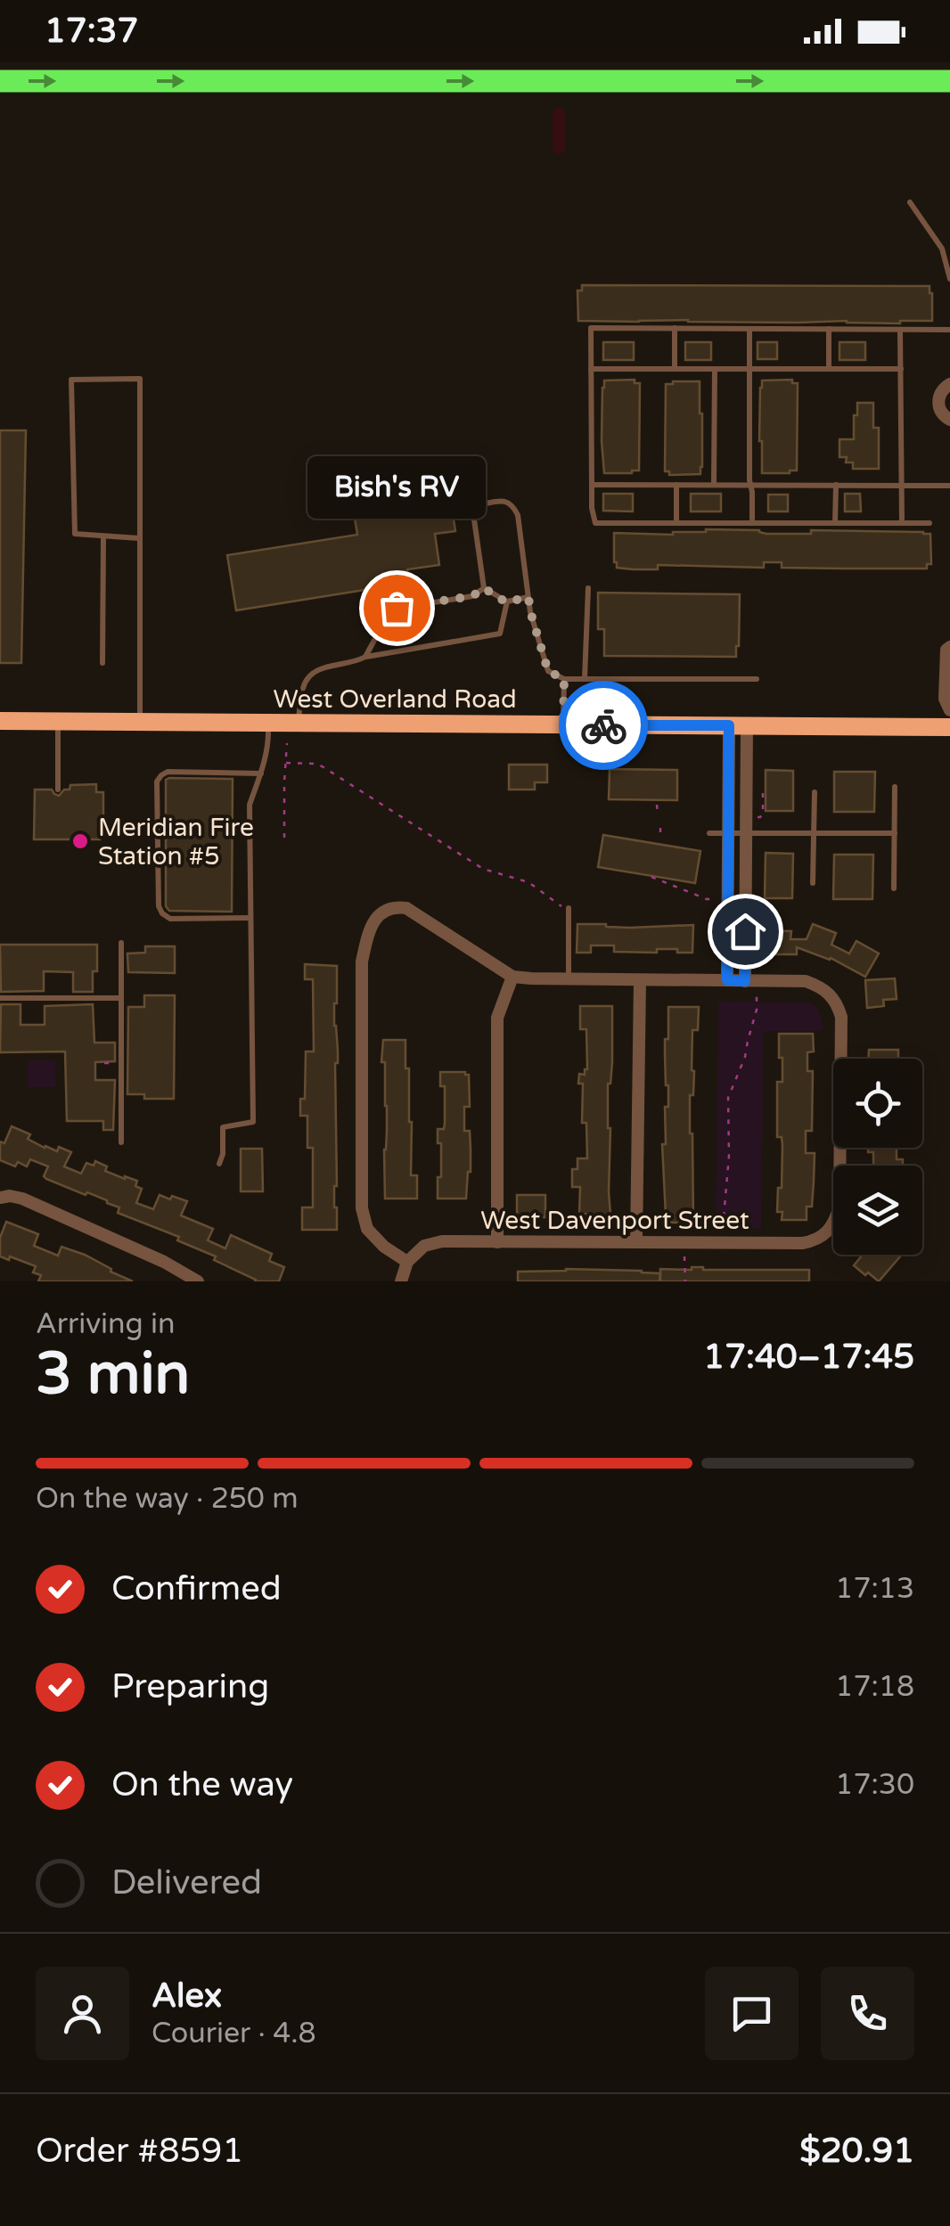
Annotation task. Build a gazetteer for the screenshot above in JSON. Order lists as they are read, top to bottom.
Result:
{
  "streets": {
    "street": ["West Overland Road", "West Davenport Street"]
  },
  "places": ["Bish's RV", "Meridian Fire Station #5"],
  "page": {
    "status": "17:37",
    "bubble": "Bish's RV",
    "heading": ["3 min", "Arriving in", "17:40–17:45"],
    "panel": [
      "Alex",
      "Courier · 4.8",
      "Order #8591",
      "$20.91"
    ],
    "bar": "On the way · 250 m",
    "list": [
      ["Confirmed", "17:13"],
      ["Preparing", "17:18"],
      ["On the way", "17:30"],
      "Delivered"
    ]
  }
}
